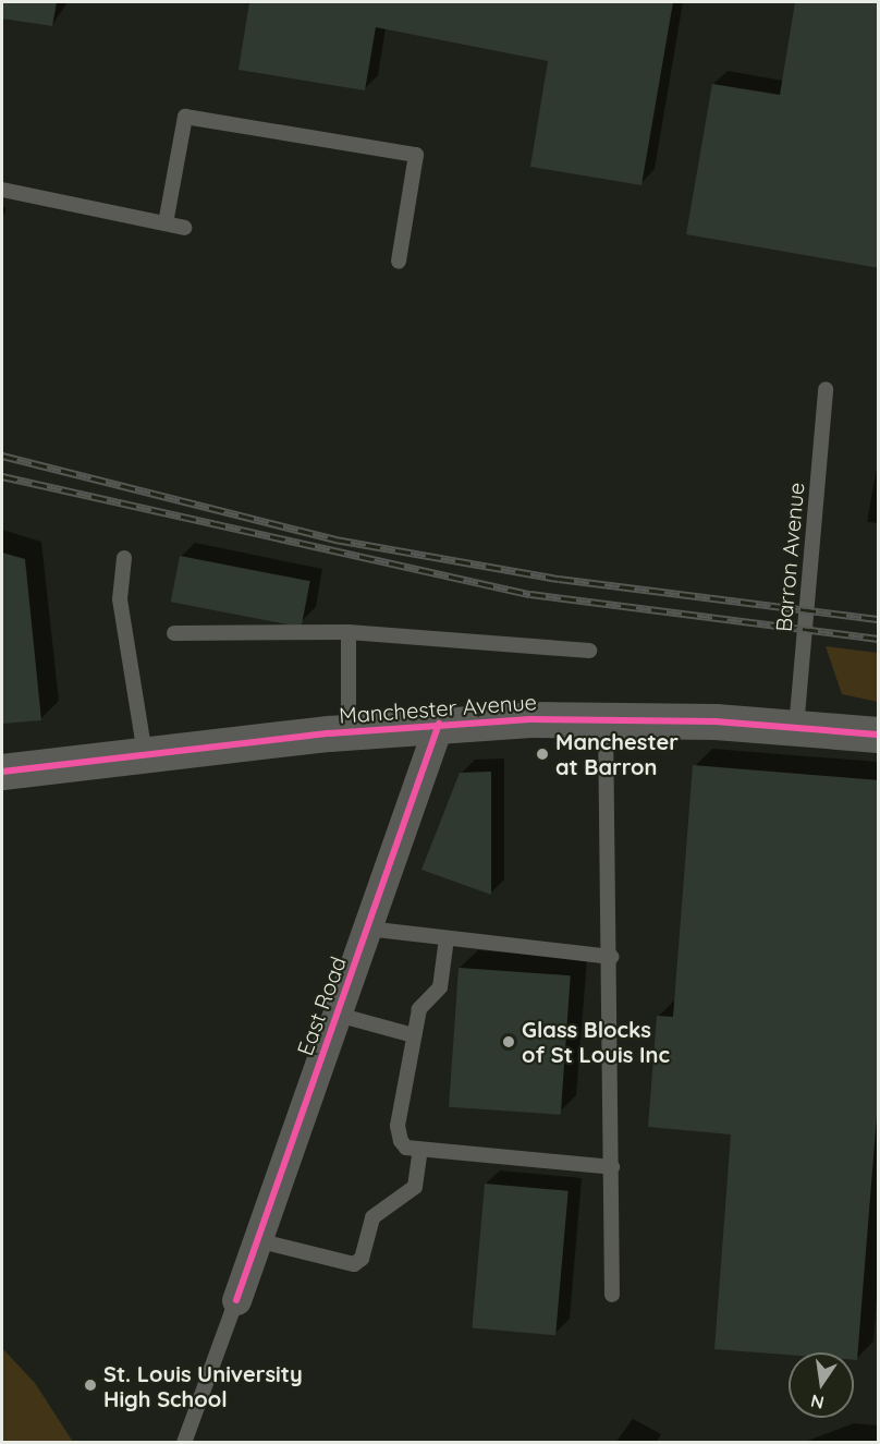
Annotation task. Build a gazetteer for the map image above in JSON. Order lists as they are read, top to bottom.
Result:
{
  "streets": {
    "main road": ["Manchester Avenue"],
    "street": ["East Road"],
    "lane": ["Barron Avenue"]
  },
  "crossings": [
    ["Barron Avenue", "Manchester Avenue"],
    ["Manchester Avenue", "East Road"]
  ],
  "places": ["Manchester at Barron", "Glass Blocks of St Louis Inc", "St. Louis University High School"],
  "north": "bottom"
}
